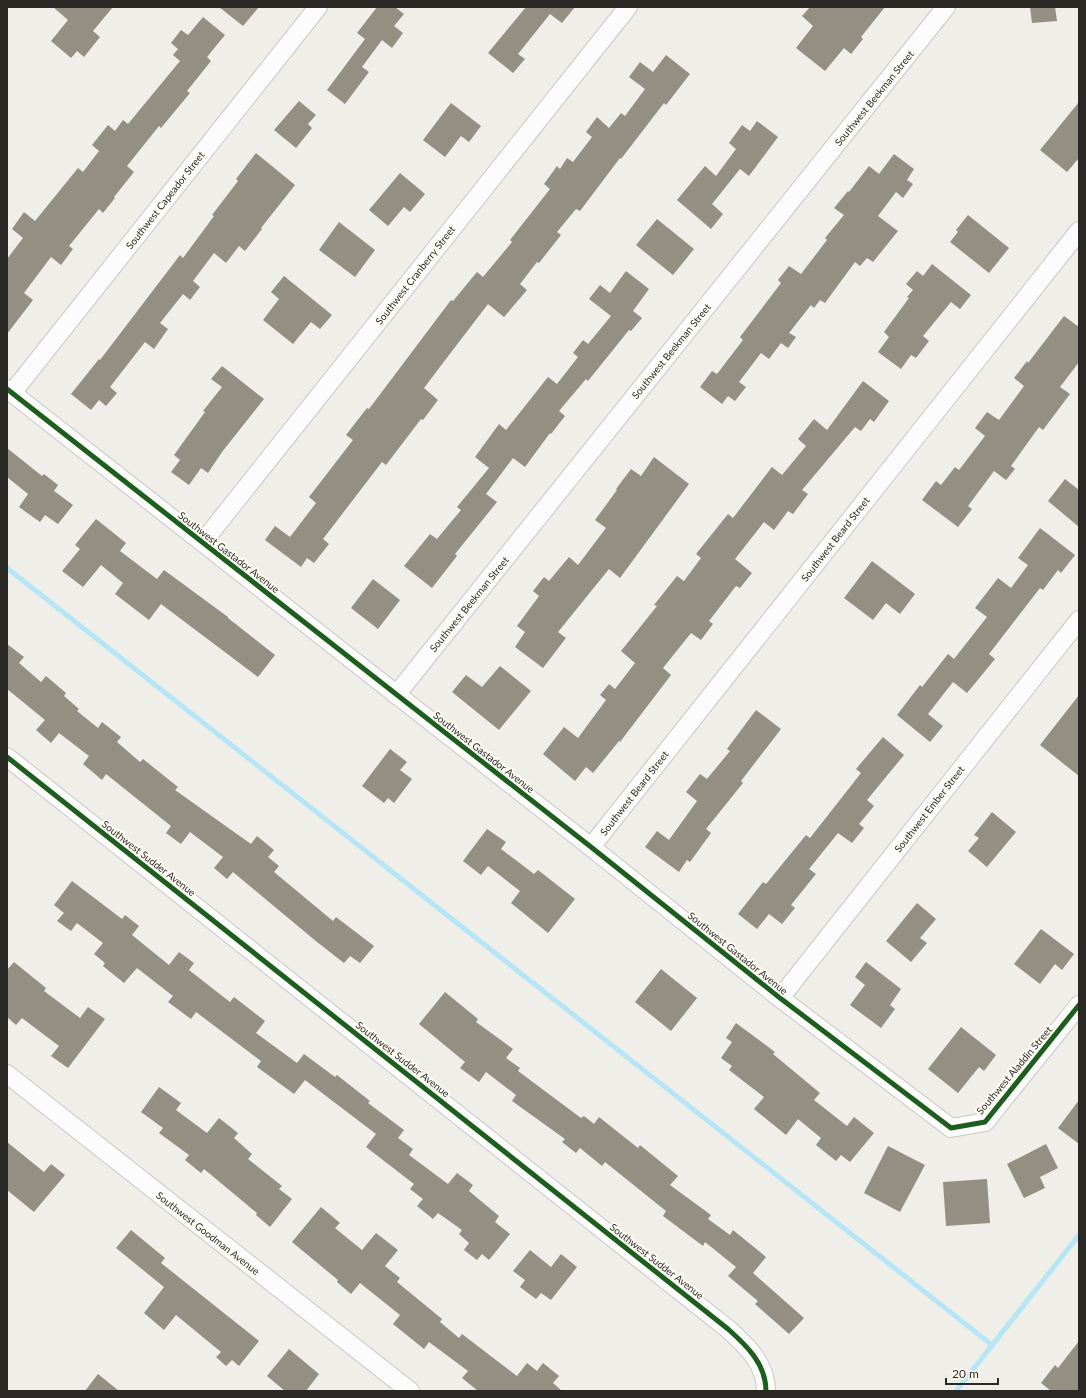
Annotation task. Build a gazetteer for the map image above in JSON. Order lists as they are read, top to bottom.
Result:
{
  "streets": {
    "street": [
      "Southwest Beekman Street",
      "Southwest Capeador Street",
      "Southwest Cranberry Street",
      "Southwest Beard Street",
      "Southwest Gastador Avenue",
      "Southwest Ember Street",
      "Southwest Sudder Avenue",
      "Southwest Aladdin Street",
      "Southwest Goodman Avenue"
    ]
  },
  "crossings": [
    ["Southwest Beekman Street", "Southwest Gastador Avenue"],
    ["Southwest Capeador Street", "Southwest Gastador Avenue"],
    ["Southwest Cranberry Street", "Southwest Gastador Avenue"],
    ["Southwest Beard Street", "Southwest Gastador Avenue"],
    ["Southwest Gastador Avenue", "Southwest Ember Street"],
    ["Southwest Gastador Avenue", "Southwest Aladdin Street"]
  ],
  "scale_bar": "20 m"
}
